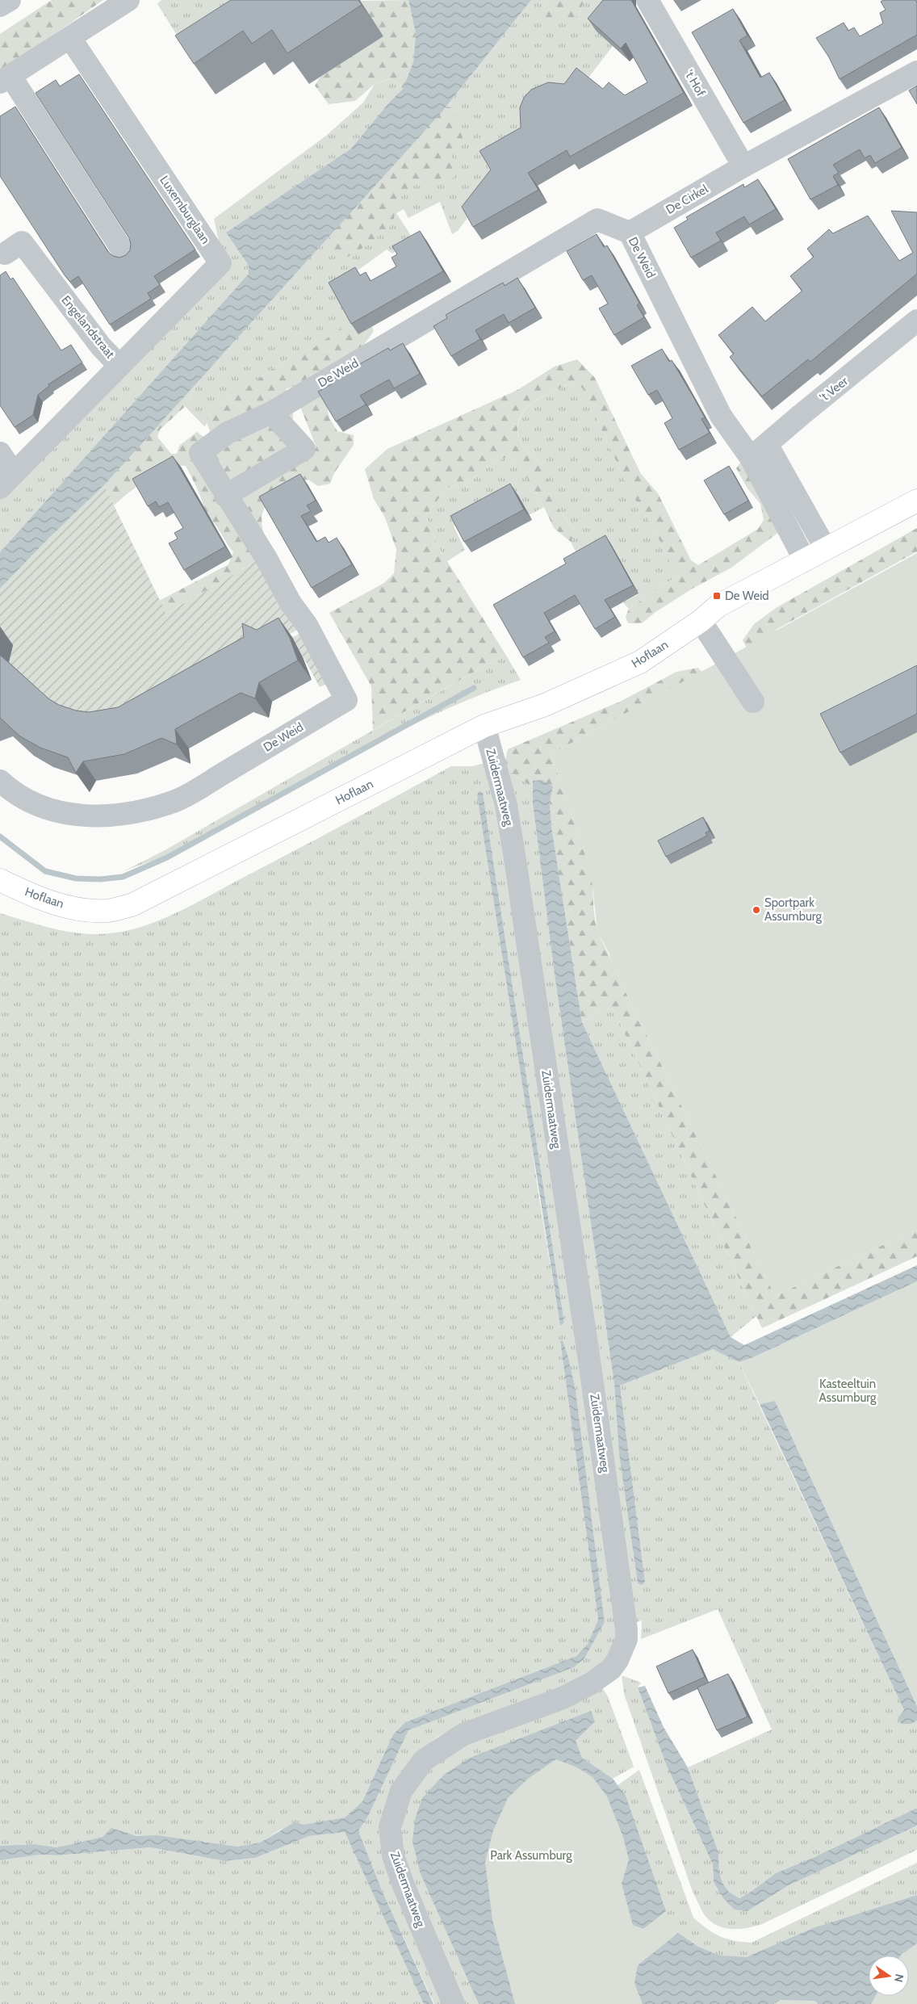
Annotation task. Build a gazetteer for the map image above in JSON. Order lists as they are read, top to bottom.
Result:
{
  "streets": {
    "main road": ["Hoflaan"],
    "street": [
      "'t Hof",
      "De Cirkel",
      "Luxemburglaan",
      "De Weid",
      "Engelandstraat",
      "'t Veer",
      "Zuidermaatweg"
    ]
  },
  "crossings": [
    ["'t Hof", "De Cirkel"],
    ["De Cirkel", "De Weid"],
    ["Luxemburglaan", "Engelandstraat"],
    ["De Weid", "'t Veer"],
    ["De Weid", "Hoflaan"],
    ["Hoflaan", "Zuidermaatweg"]
  ],
  "parks": ["Kasteeltuin Assumburg", "Park Assumburg"],
  "places": {
    "transit": ["De Weid"],
    "other": ["Sportpark Assumburg"]
  },
  "north": "right"
}
